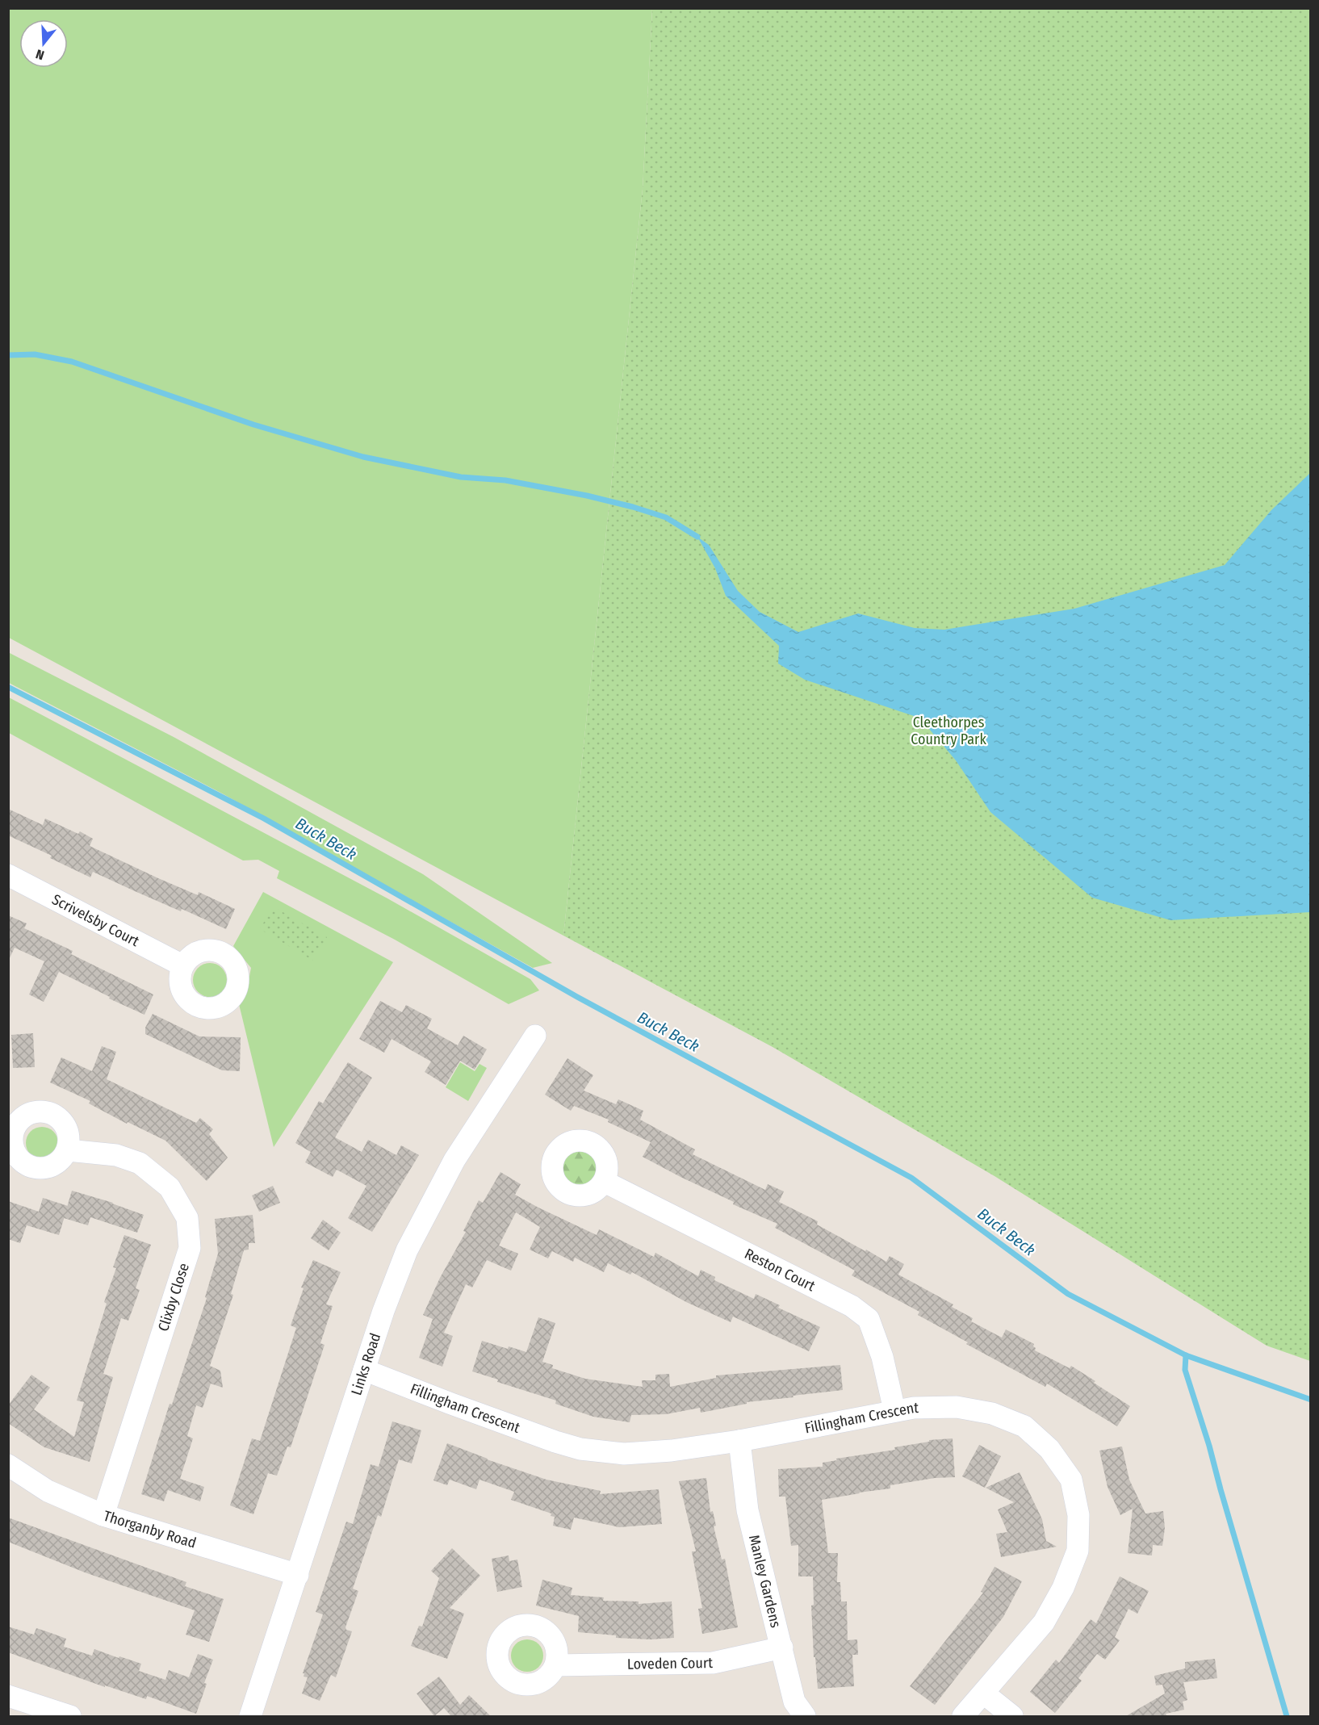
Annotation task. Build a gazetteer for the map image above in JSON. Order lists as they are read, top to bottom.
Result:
{
  "streets": {
    "street": [
      "Scrivelsby Court",
      "Reston Court",
      "Clixby Close",
      "Links Road",
      "Fillingham Crescent",
      "Thorganby Road",
      "Manley Gardens",
      "Loveden Court"
    ]
  },
  "crossings": [
    ["Reston Court", "Fillingham Crescent"],
    ["Clixby Close", "Thorganby Road"],
    ["Links Road", "Fillingham Crescent"],
    ["Links Road", "Thorganby Road"],
    ["Fillingham Crescent", "Manley Gardens"],
    ["Manley Gardens", "Loveden Court"]
  ],
  "water": ["Buck Beck"],
  "parks": ["Cleethorpes Country Park"],
  "north": "bottom"
}
